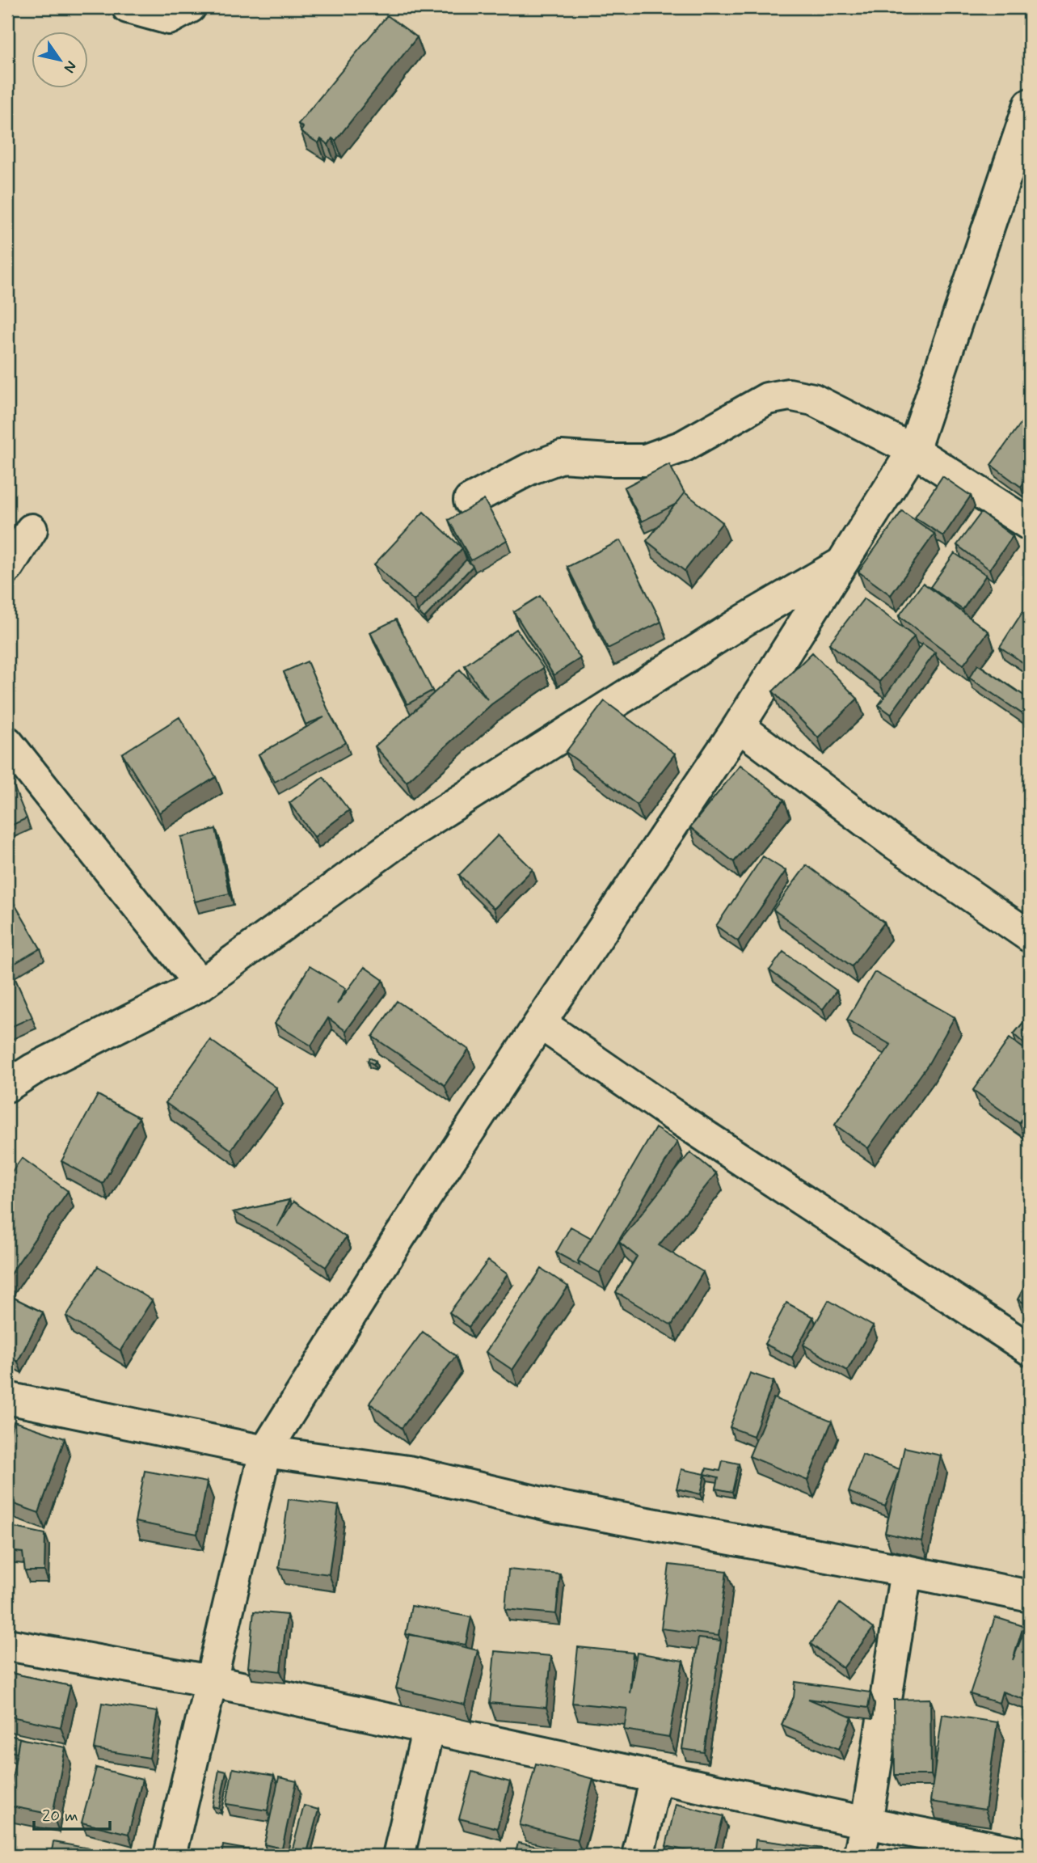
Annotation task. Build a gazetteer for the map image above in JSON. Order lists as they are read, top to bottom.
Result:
{
  "scale_bar": "20 m",
  "north": "bottom right"
}
